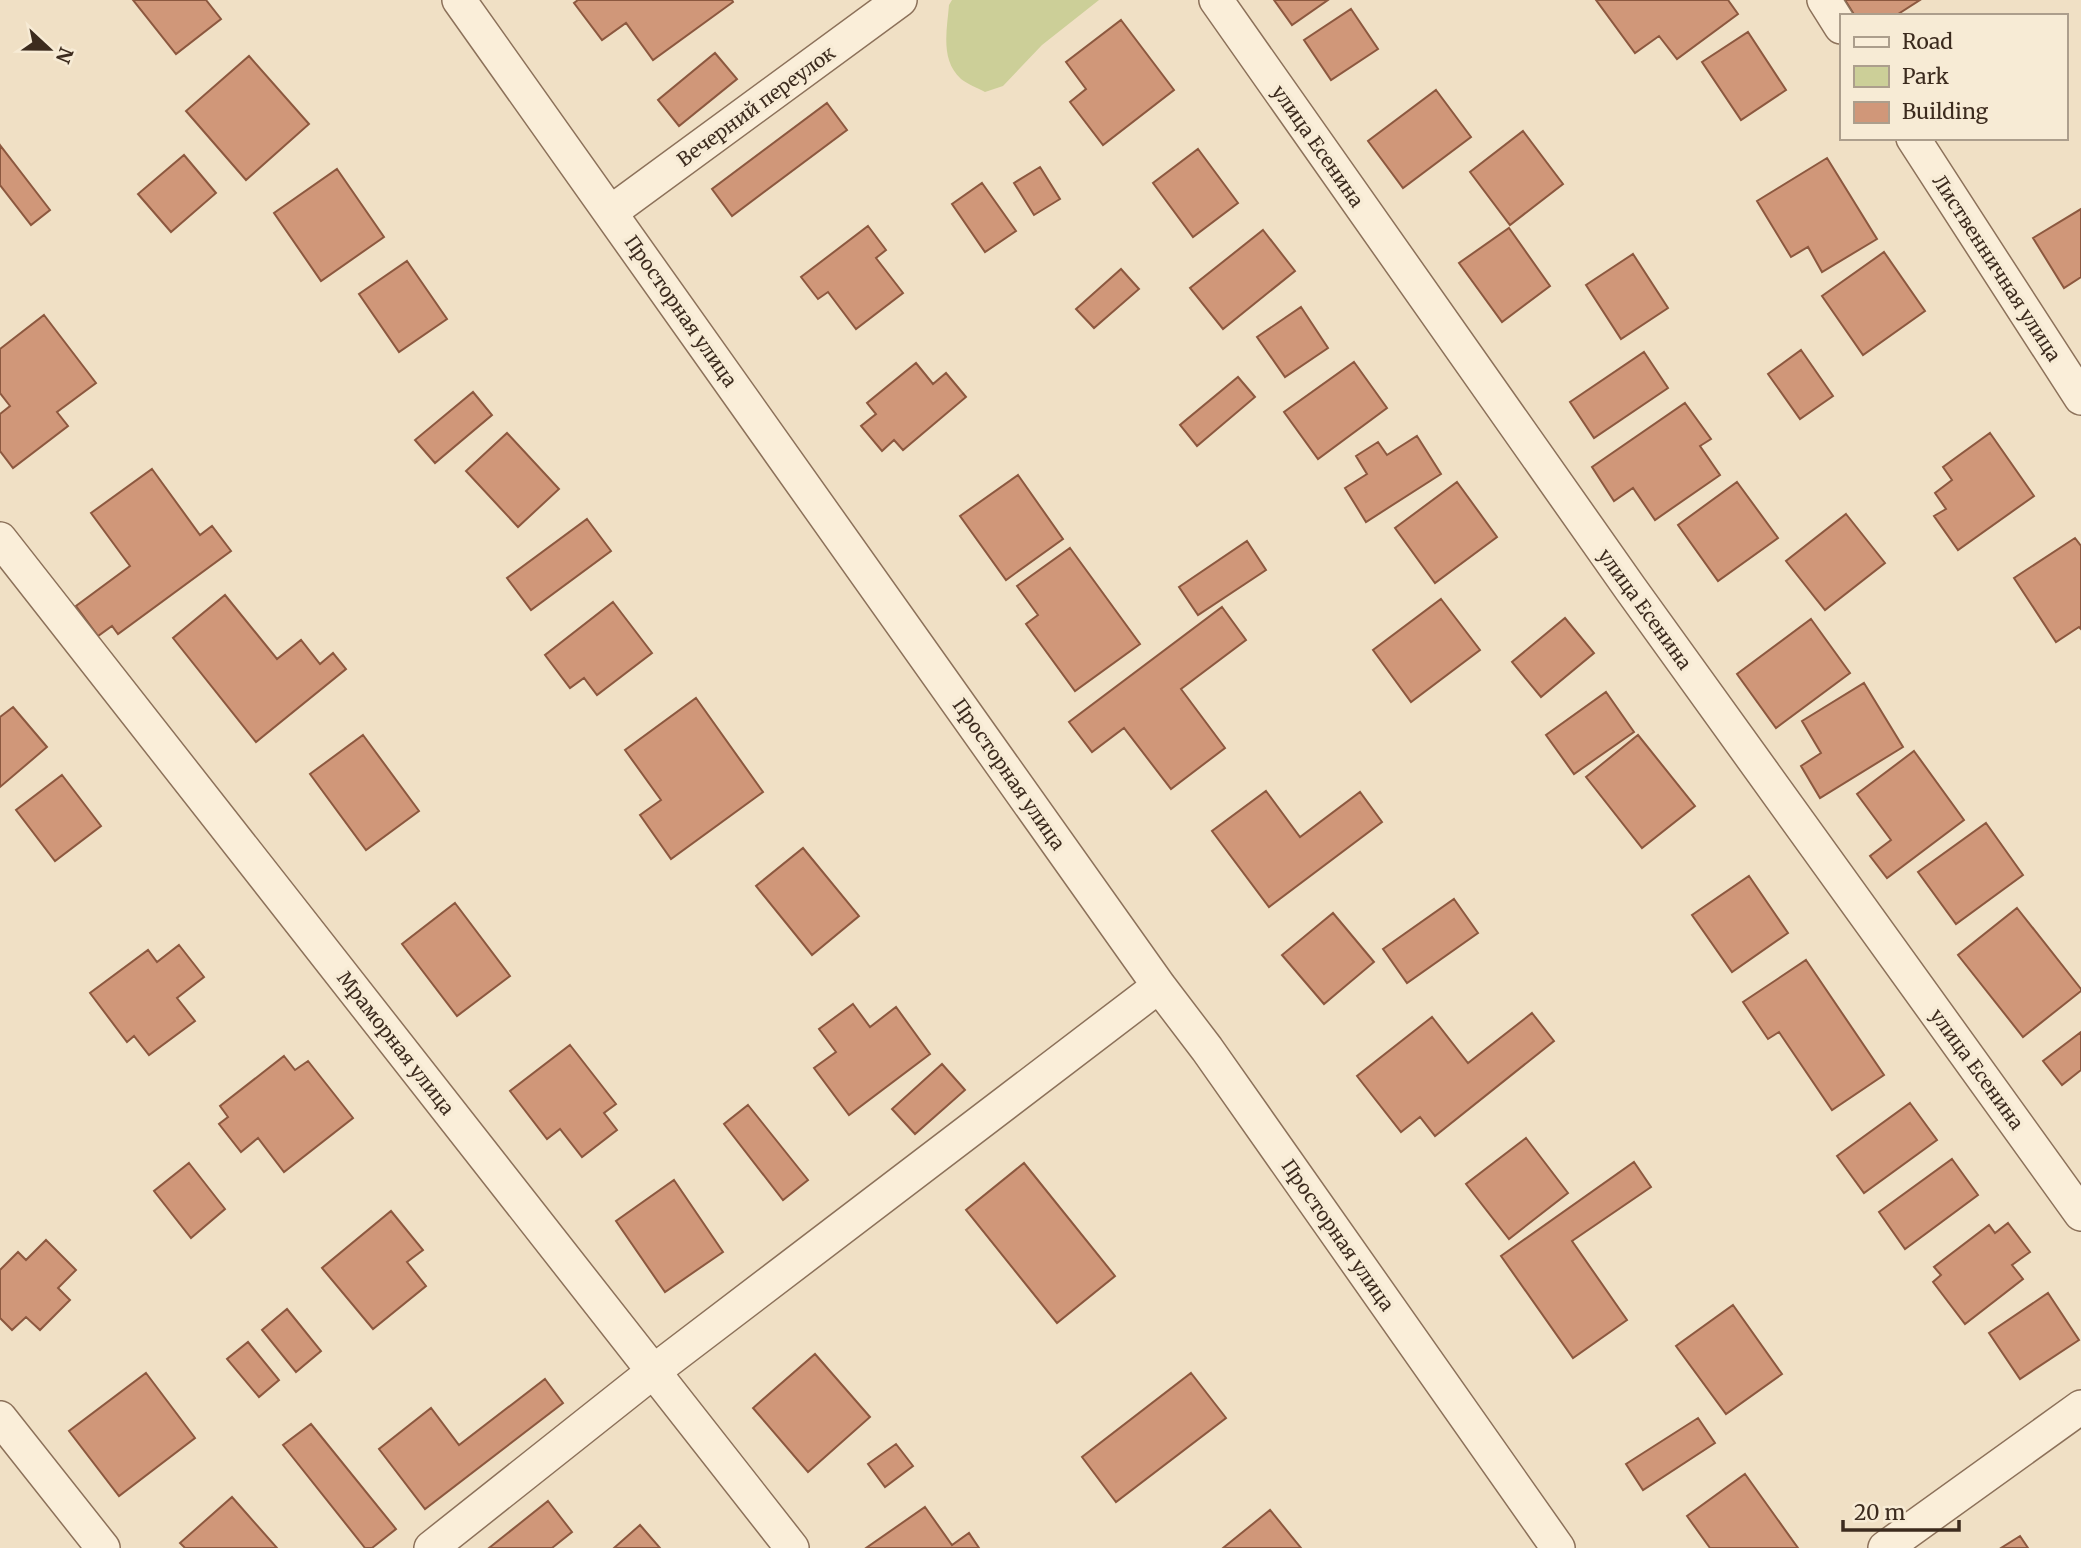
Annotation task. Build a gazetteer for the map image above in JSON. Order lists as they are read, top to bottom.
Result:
{
  "streets": {
    "street": [
      "Вечерний переулок",
      "улица Есенина",
      "Лиственничная улица",
      "Просторная улица",
      "Мраморная улица"
    ]
  },
  "crossings": [
    ["Вечерний переулок", "Просторная улица"]
  ],
  "legend": ["Road", "Park", "Building"],
  "scale_bar": "20 m",
  "north": "right"
}
